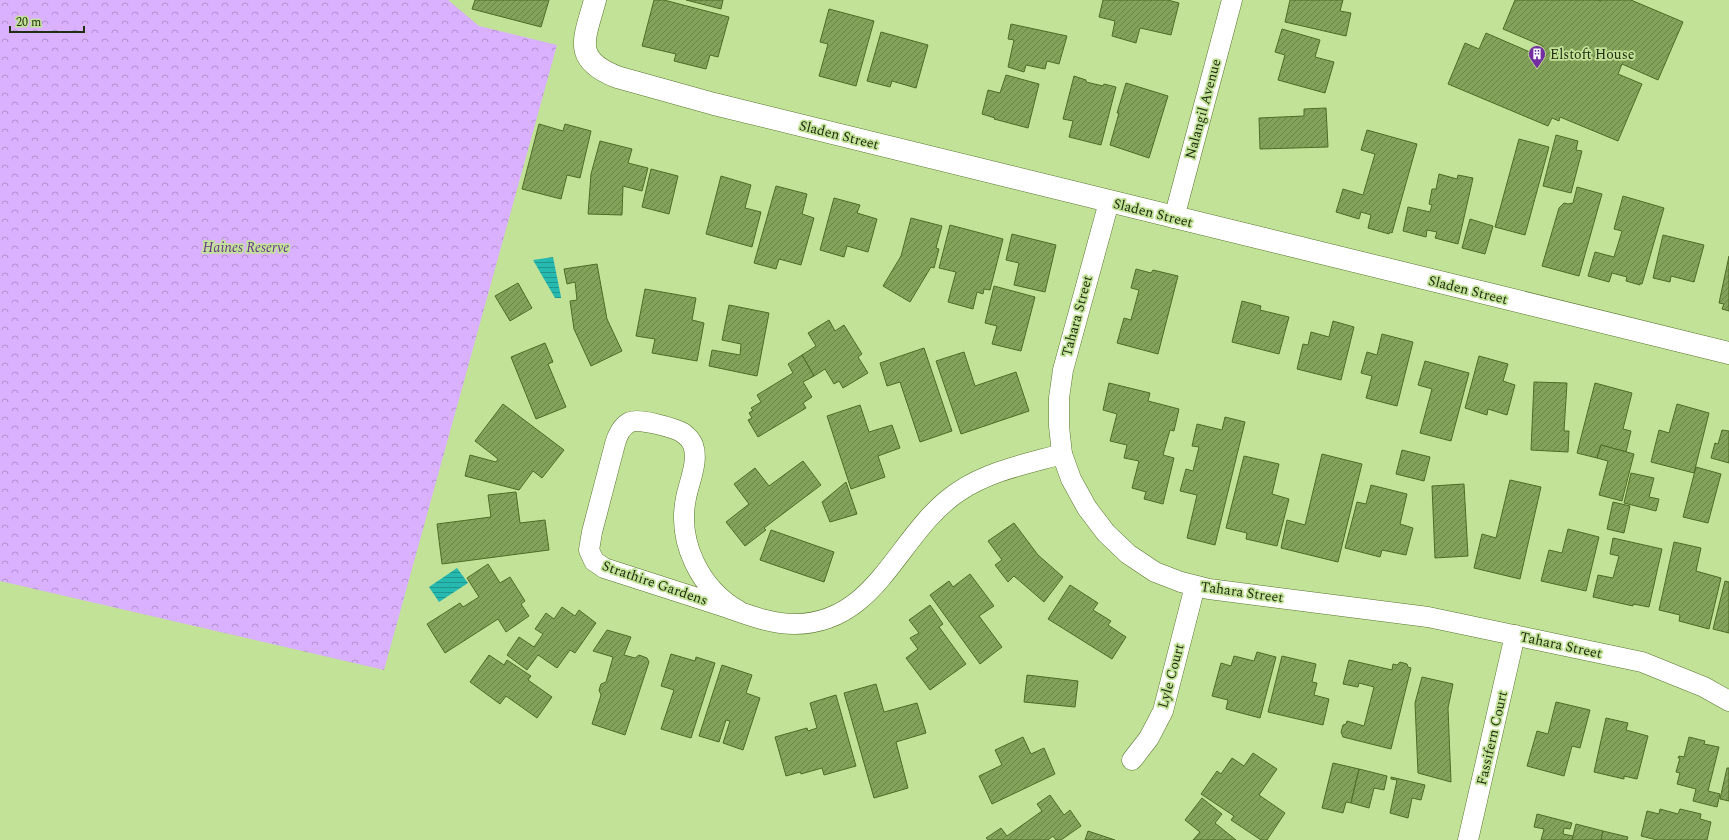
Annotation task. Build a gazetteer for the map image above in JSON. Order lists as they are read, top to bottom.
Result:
{
  "streets": {
    "street": [
      "Nalangil Avenue",
      "Sladen Street",
      "Tahara Street",
      "Strathire Gardens",
      "Lyle Court",
      "Fassifern Court"
    ]
  },
  "crossings": [
    ["Nalangil Avenue", "Sladen Street"],
    ["Sladen Street", "Tahara Street"],
    ["Tahara Street", "Strathire Gardens"],
    ["Tahara Street", "Lyle Court"],
    ["Tahara Street", "Fassifern Court"]
  ],
  "parks": ["Haines Reserve"],
  "places": {
    "building": ["Elstoft House"]
  },
  "scale_bar": "20 m"
}
